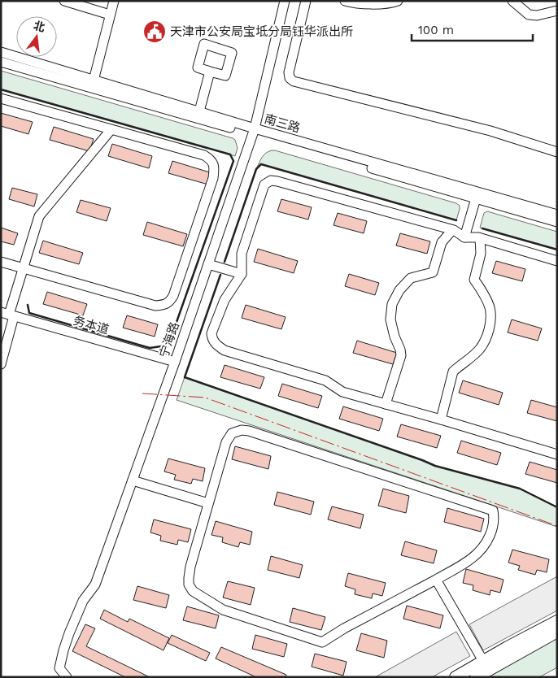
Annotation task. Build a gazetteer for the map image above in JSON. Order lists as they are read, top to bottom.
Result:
{
  "streets": {
    "street": ["南三路", "务本道", "宁海路"]
  },
  "crossings": [
    ["南三路", "宁海路"],
    ["务本道", "宁海路"]
  ],
  "places": {
    "public building": ["天津市公安局宝坻分局钰华派出所"]
  },
  "scale_bar": "100 m",
  "north": "top"
}
